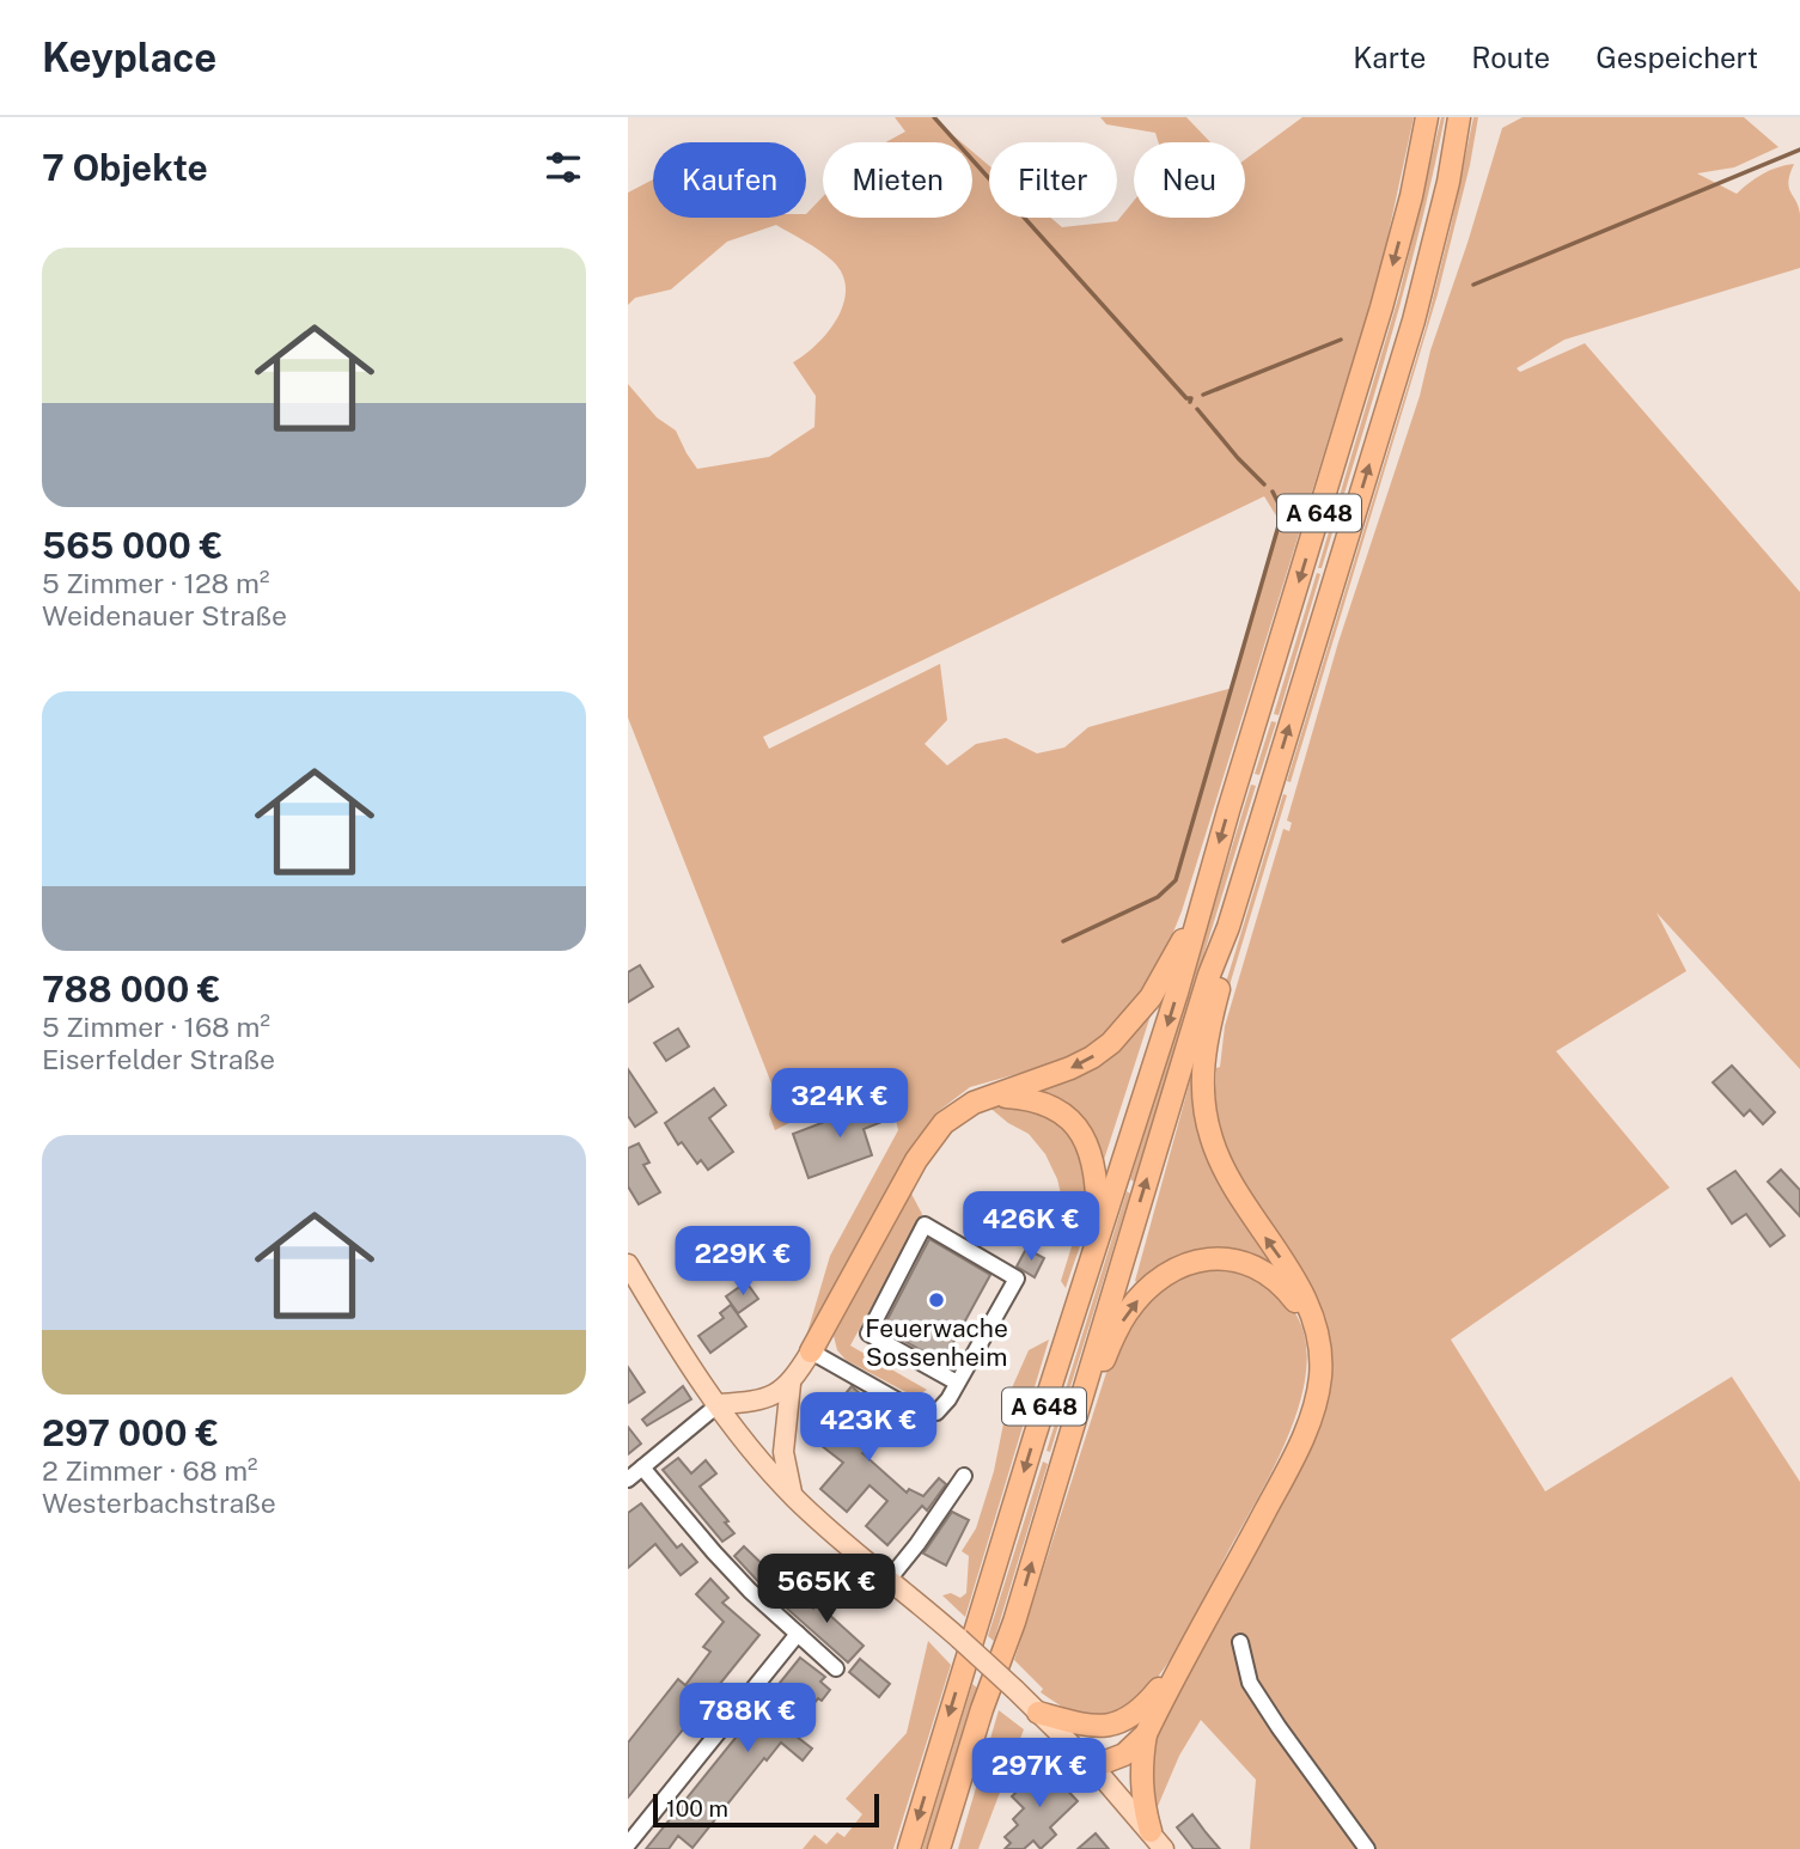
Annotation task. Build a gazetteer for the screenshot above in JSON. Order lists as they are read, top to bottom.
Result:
{
  "streets": {
    "highway": ["A 648"]
  },
  "places": ["Feuerwache Sossenheim"],
  "scale_bar": "100 m",
  "page": {
    "header": "Keyplace",
    "nav": ["Karte", "Route", "Gespeichert"],
    "heading": "7 Objekte",
    "chip": [
      "Kaufen",
      "Mieten",
      "Filter",
      "Neu"
    ],
    "list": [
      {
        "name": "565 000 €",
        "note": "5 Zimmer · 128 m² · Weidenauer Straße"
      },
      {
        "name": "788 000 €",
        "note": "5 Zimmer · 168 m² · Eiserfelder Straße"
      },
      {
        "name": "297 000 €",
        "note": "2 Zimmer · 68 m² · Westerbachstraße"
      }
    ],
    "price": [
      "324K €",
      "426K €",
      "229K €",
      "423K €",
      "565K €",
      "788K €",
      "297K €"
    ],
    "scale": "100 m"
  }
}
